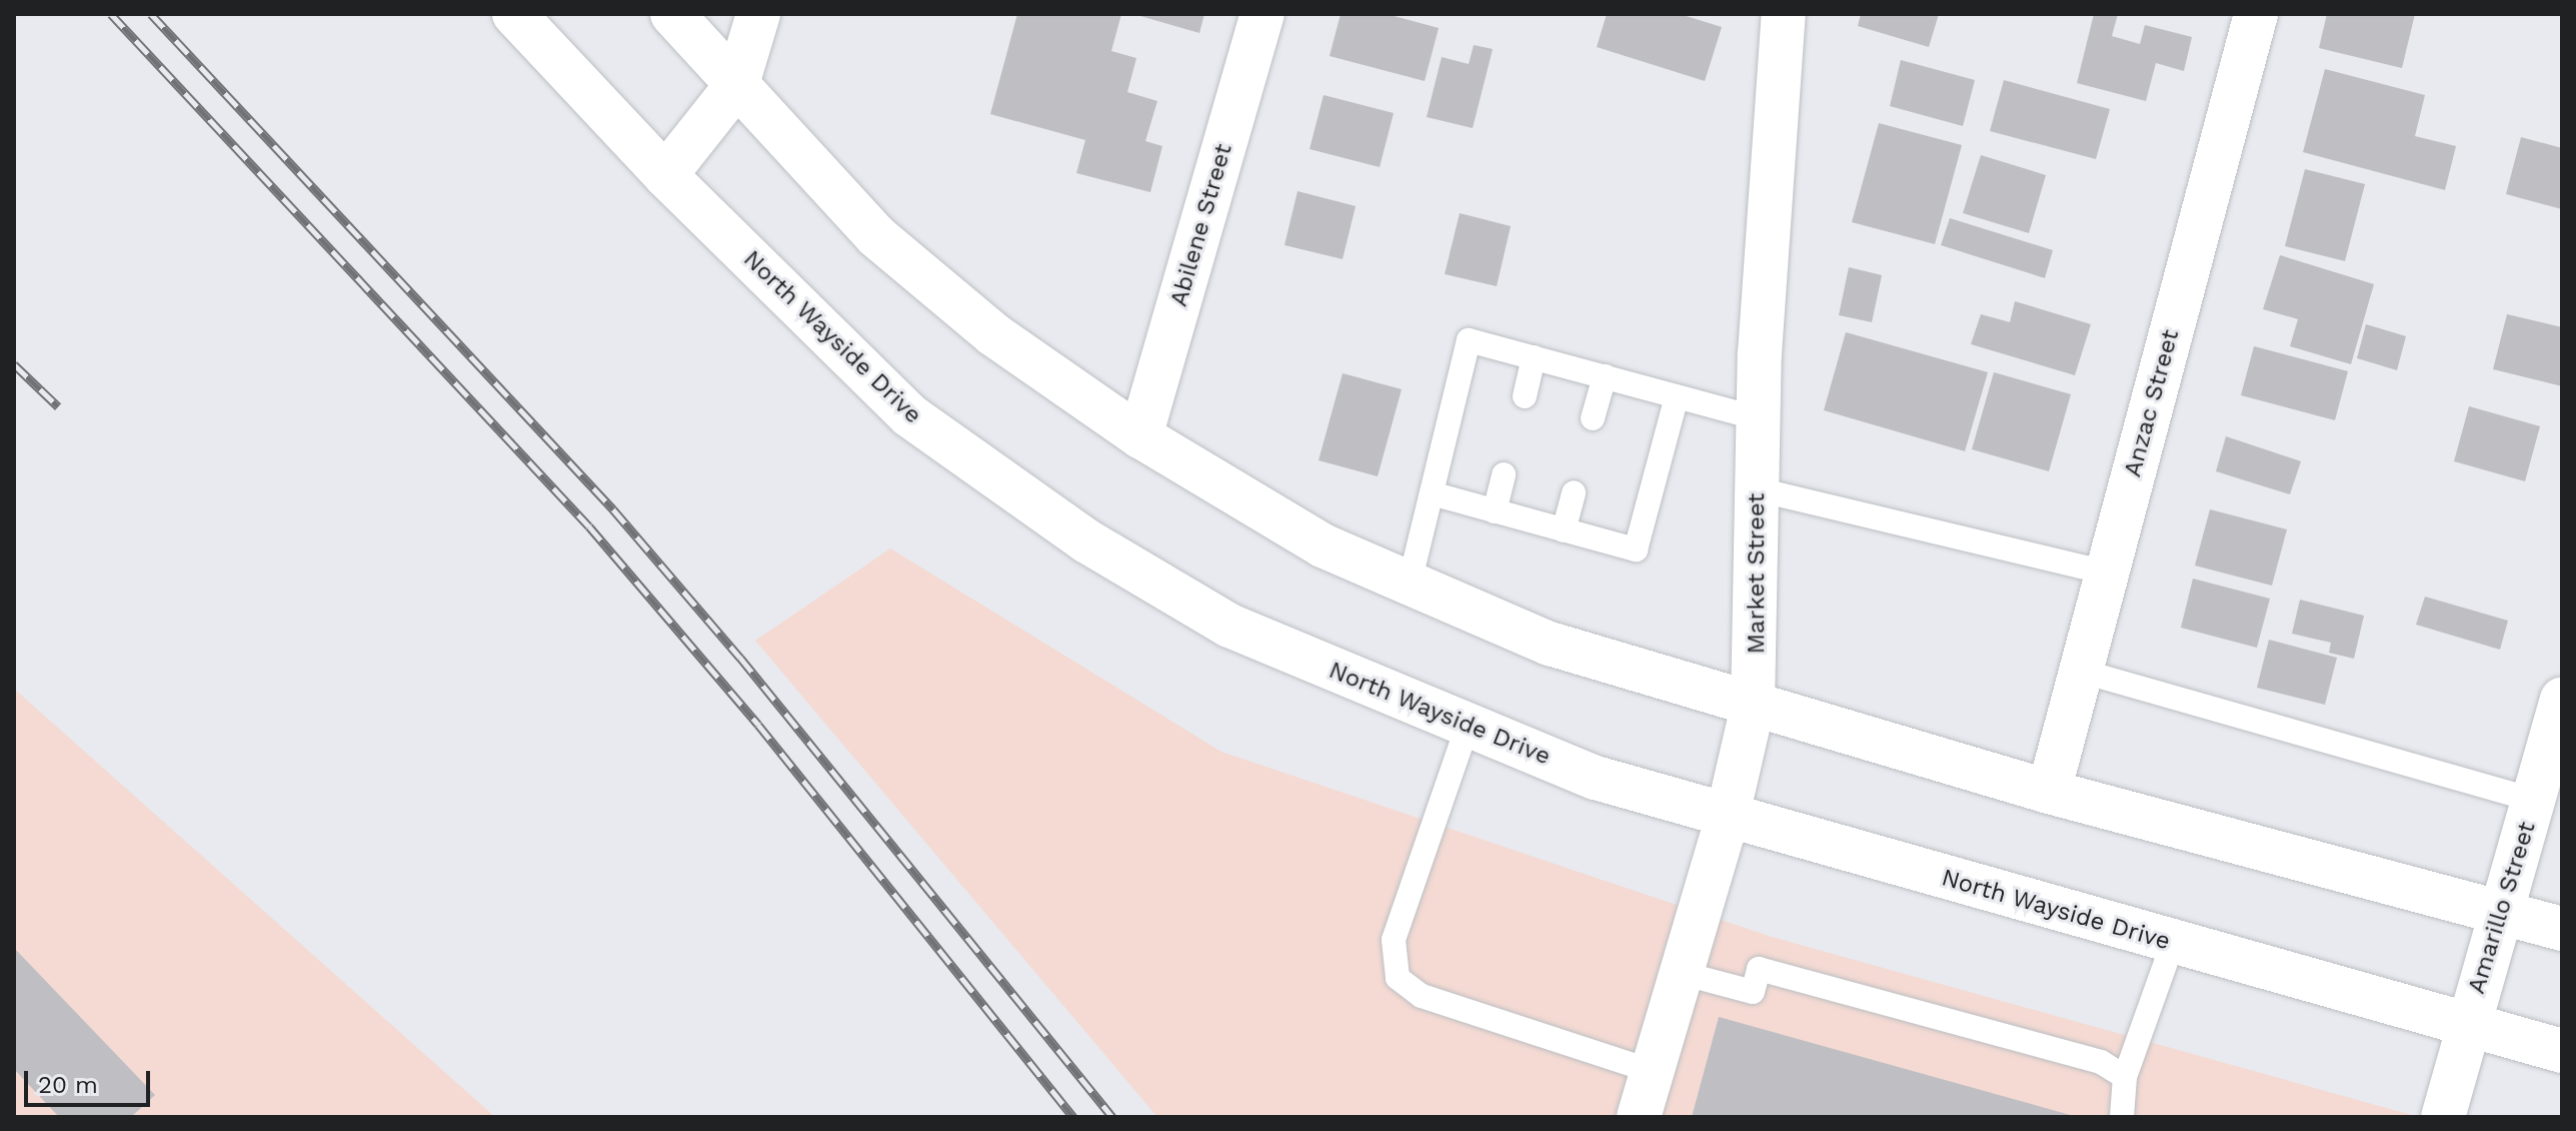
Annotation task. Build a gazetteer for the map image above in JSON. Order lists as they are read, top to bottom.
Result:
{
  "streets": {
    "main road": [
      "Abilene Street",
      "North Wayside Drive",
      "Anzac Street",
      "Market Street",
      "Amarillo Street"
    ]
  },
  "crossings": [
    ["North Wayside Drive", "Market Street"],
    ["North Wayside Drive", "Amarillo Street"]
  ],
  "scale_bar": "20 m"
}
